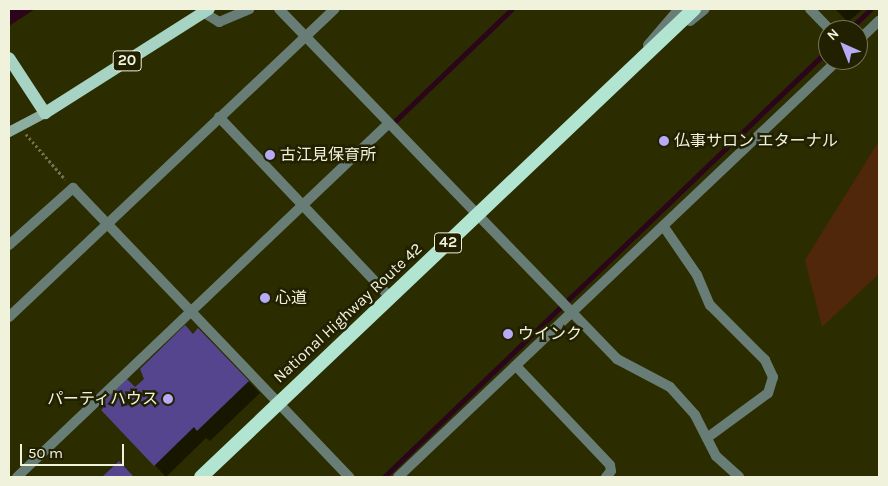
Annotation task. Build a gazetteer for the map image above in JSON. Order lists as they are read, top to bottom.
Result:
{
  "streets": {
    "highway": ["42", "National Highway Route 42"],
    "main road": ["20"]
  },
  "places": [
    "仏事サロン エターナル",
    "古江見保育所",
    "心道",
    "ウインク",
    "パーティハウス"
  ],
  "scale_bar": "50 m",
  "north": "top left"
}
